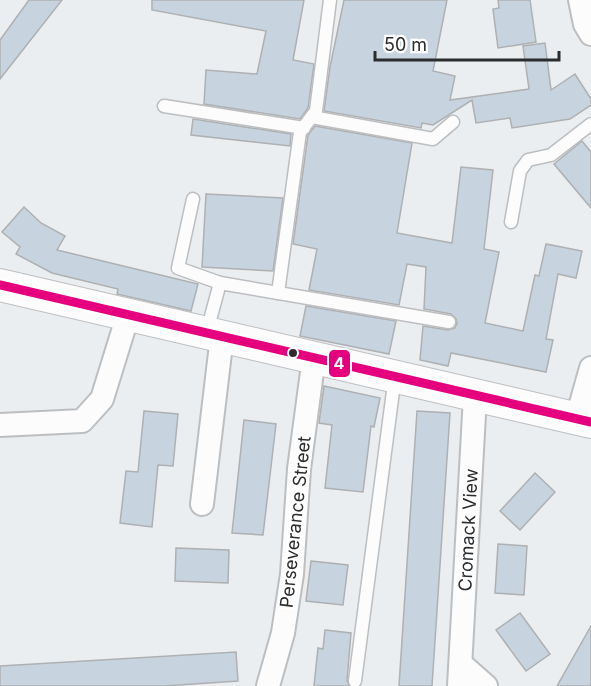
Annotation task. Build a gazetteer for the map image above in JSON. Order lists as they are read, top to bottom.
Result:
{
  "streets": {
    "street": ["Perseverance Street", "Cromack View"]
  },
  "lines": ["transit line 4"],
  "scale_bar": "50 m"
}
